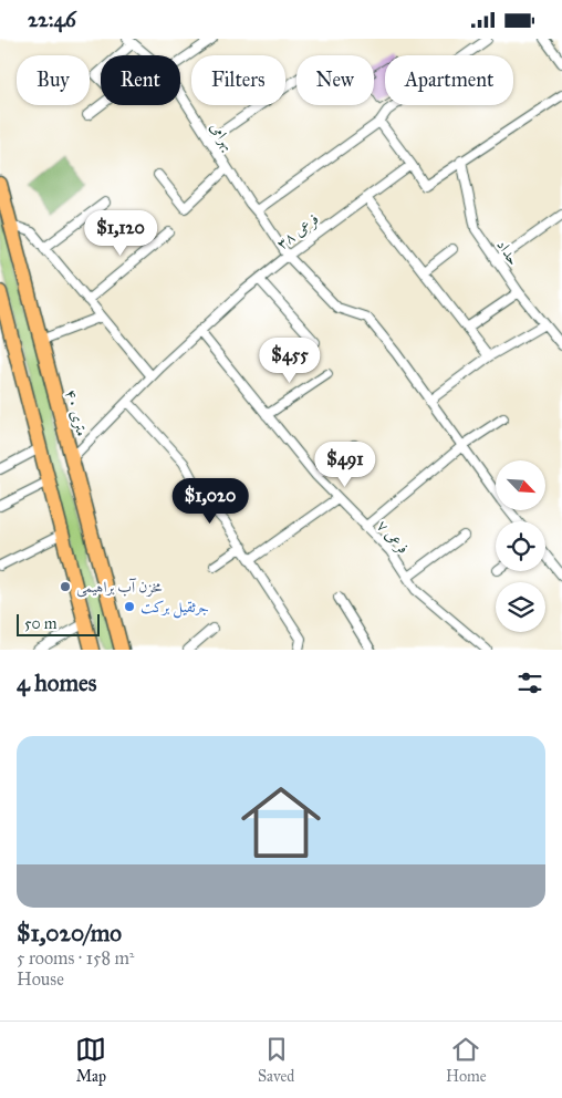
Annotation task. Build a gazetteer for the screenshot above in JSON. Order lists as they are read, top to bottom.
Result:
{
  "streets": {
    "main road": ["۴۰ متری"],
    "street": [
      "بهرامی",
      "فرعی ۳۸",
      "حداد",
      "فرعی ۷"
    ]
  },
  "crossings": [
    ["بهرامی", "فرعی ۳۸"],
    ["فرعی ۳۸", "۴۰ متری"],
    ["فرعی ۳۸", "فرعی ۷"]
  ],
  "places": ["مخزن آب براهیمی", "جرثقیل برکت"],
  "scale_bar": "50 m",
  "north": "bottom right",
  "page": {
    "status": "22:46",
    "chip": [
      "Buy",
      "Rent",
      "Filters",
      "New",
      "Apartment"
    ],
    "price": [
      "$1,120",
      "$455",
      "$491",
      "$1,020"
    ],
    "scale": "50 m",
    "heading": "4 homes",
    "list": [
      {
        "name": "$1,020/mo",
        "note": "5 rooms · 158 m² · House"
      }
    ],
    "tabs": ["Map", "Saved", "Home"]
  }
}
